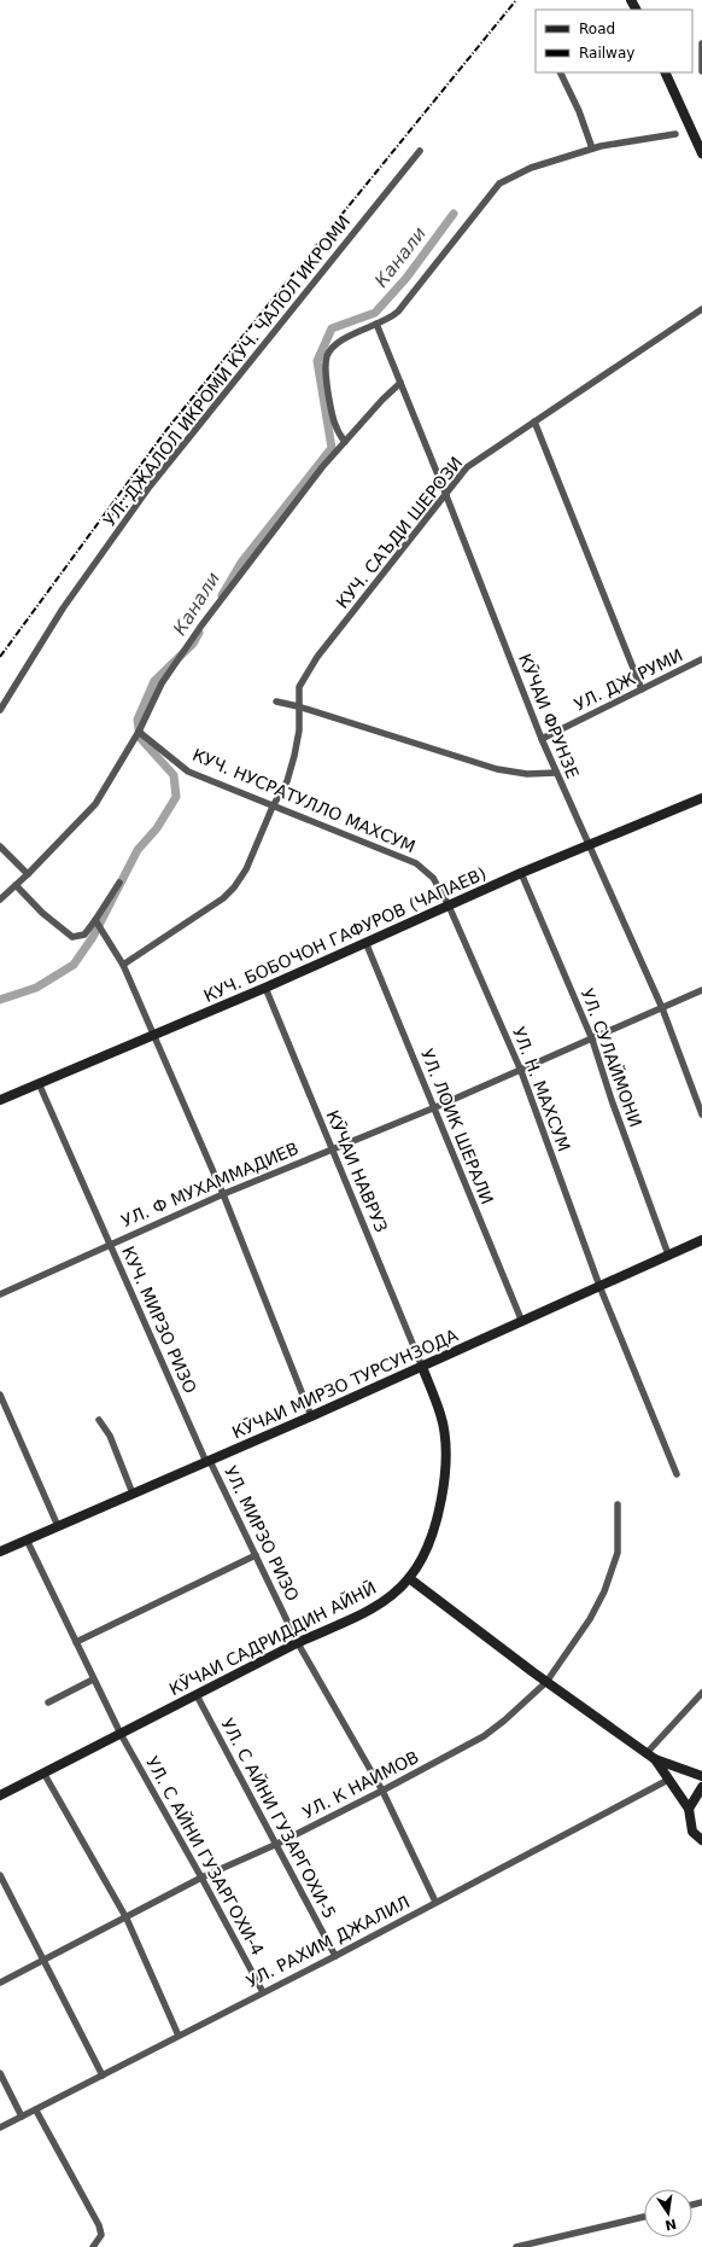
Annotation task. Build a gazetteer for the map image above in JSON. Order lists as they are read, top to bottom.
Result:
{
  "streets": {
    "street": [
      "УЛ. ДЖАЛОЛ ИКРОМИ КУЧ. ЧАЛОЛ ИКРОМИ",
      "КУЧ. САЪДИ ШЕРОЗИ",
      "УЛ. ДЖ РУМИ",
      "КӮЧАИ ФРУНЗЕ",
      "КУЧ. НУСРАТУЛЛО МАХСУМ",
      "КУЧ. БОБОЧОН ГАФУРОВ (ЧАПАЕВ)",
      "УЛ. СУЛАЙМОНИ",
      "УЛ. Н. МАХСУМ",
      "УЛ. ЛОИК ШЕРАЛИ",
      "КӮЧАИ НАВРУЗ",
      "УЛ. Ф МУХАММАДИЕВ",
      "КУЧ. МИРЗО РИЗО",
      "КӮЧАИ МИРЗО ТУРСУНЗОДА",
      "УЛ. МИРЗО РИЗО",
      "КӮЧАИ САДРИДДИН АЙНӢ",
      "УЛ. К НАИМОВ",
      "УЛ. С АЙНИ ГУЗАРГОХИ-5",
      "УЛ. С АЙНИ ГУЗАРГОХИ-4",
      "УЛ. РАХИМ ДЖАЛИЛ"
    ]
  },
  "crossings": [
    ["КУЧ. САЪДИ ШЕРОЗИ", "КӮЧАИ ФРУНЗЕ"],
    ["КУЧ. САЪДИ ШЕРОЗИ", "КУЧ. НУСРАТУЛЛО МАХСУМ"],
    ["УЛ. ДЖ РУМИ", "КӮЧАИ ФРУНЗЕ"],
    ["КӮЧАИ ФРУНЗЕ", "КУЧ. БОБОЧОН ГАФУРОВ (ЧАПАЕВ)"],
    ["КӮЧАИ ФРУНЗЕ", "УЛ. Ф МУХАММАДИЕВ"],
    ["КУЧ. НУСРАТУЛЛО МАХСУМ", "КУЧ. БОБОЧОН ГАФУРОВ (ЧАПАЕВ)"],
    ["КУЧ. НУСРАТУЛЛО МАХСУМ", "УЛ. Н. МАХСУМ"],
    ["КУЧ. БОБОЧОН ГАФУРОВ (ЧАПАЕВ)", "УЛ. СУЛАЙМОНИ"],
    ["КУЧ. БОБОЧОН ГАФУРОВ (ЧАПАЕВ)", "УЛ. Н. МАХСУМ"],
    ["КУЧ. БОБОЧОН ГАФУРОВ (ЧАПАЕВ)", "УЛ. ЛОИК ШЕРАЛИ"],
    ["КУЧ. БОБОЧОН ГАФУРОВ (ЧАПАЕВ)", "КӮЧАИ НАВРУЗ"],
    ["КУЧ. БОБОЧОН ГАФУРОВ (ЧАПАЕВ)", "КУЧ. МИРЗО РИЗО"],
    ["УЛ. СУЛАЙМОНИ", "УЛ. Ф МУХАММАДИЕВ"],
    ["УЛ. СУЛАЙМОНИ", "КӮЧАИ МИРЗО ТУРСУНЗОДА"],
    ["УЛ. Н. МАХСУМ", "УЛ. Ф МУХАММАДИЕВ"],
    ["УЛ. Н. МАХСУМ", "КӮЧАИ МИРЗО ТУРСУНЗОДА"],
    ["УЛ. ЛОИК ШЕРАЛИ", "УЛ. Ф МУХАММАДИЕВ"],
    ["УЛ. ЛОИК ШЕРАЛИ", "КӮЧАИ МИРЗО ТУРСУНЗОДА"],
    ["КӮЧАИ НАВРУЗ", "УЛ. Ф МУХАММАДИЕВ"],
    ["КӮЧАИ НАВРУЗ", "КӮЧАИ МИРЗО ТУРСУНЗОДА"],
    ["КӮЧАИ НАВРУЗ", "КӮЧАИ САДРИДДИН АЙНӢ"],
    ["УЛ. Ф МУХАММАДИЕВ", "КУЧ. МИРЗО РИЗО"],
    ["КУЧ. МИРЗО РИЗО", "КӮЧАИ МИРЗО ТУРСУНЗОДА"],
    ["КУЧ. МИРЗО РИЗО", "УЛ. МИРЗО РИЗО"],
    ["КӮЧАИ МИРЗО ТУРСУНЗОДА", "УЛ. МИРЗО РИЗО"],
    ["КӮЧАИ МИРЗО ТУРСУНЗОДА", "КӮЧАИ САДРИДДИН АЙНӢ"],
    ["КӮЧАИ МИРЗО ТУРСУНЗОДА", "УЛ. С АЙНИ ГУЗАРГОХИ-4"],
    ["УЛ. МИРЗО РИЗО", "КӮЧАИ САДРИДДИН АЙНӢ"],
    ["УЛ. МИРЗО РИЗО", "УЛ. К НАИМОВ"],
    ["УЛ. МИРЗО РИЗО", "УЛ. РАХИМ ДЖАЛИЛ"],
    ["КӮЧАИ САДРИДДИН АЙНӢ", "УЛ. С АЙНИ ГУЗАРГОХИ-5"],
    ["КӮЧАИ САДРИДДИН АЙНӢ", "УЛ. С АЙНИ ГУЗАРГОХИ-4"],
    ["УЛ. К НАИМОВ", "УЛ. С АЙНИ ГУЗАРГОХИ-5"],
    ["УЛ. К НАИМОВ", "УЛ. С АЙНИ ГУЗАРГОХИ-4"],
    ["УЛ. С АЙНИ ГУЗАРГОХИ-5", "УЛ. РАХИМ ДЖАЛИЛ"],
    ["УЛ. С АЙНИ ГУЗАРГОХИ-4", "УЛ. РАХИМ ДЖАЛИЛ"]
  ],
  "water": ["Канали"],
  "legend": ["Road", "Railway"],
  "north": "bottom"
}
